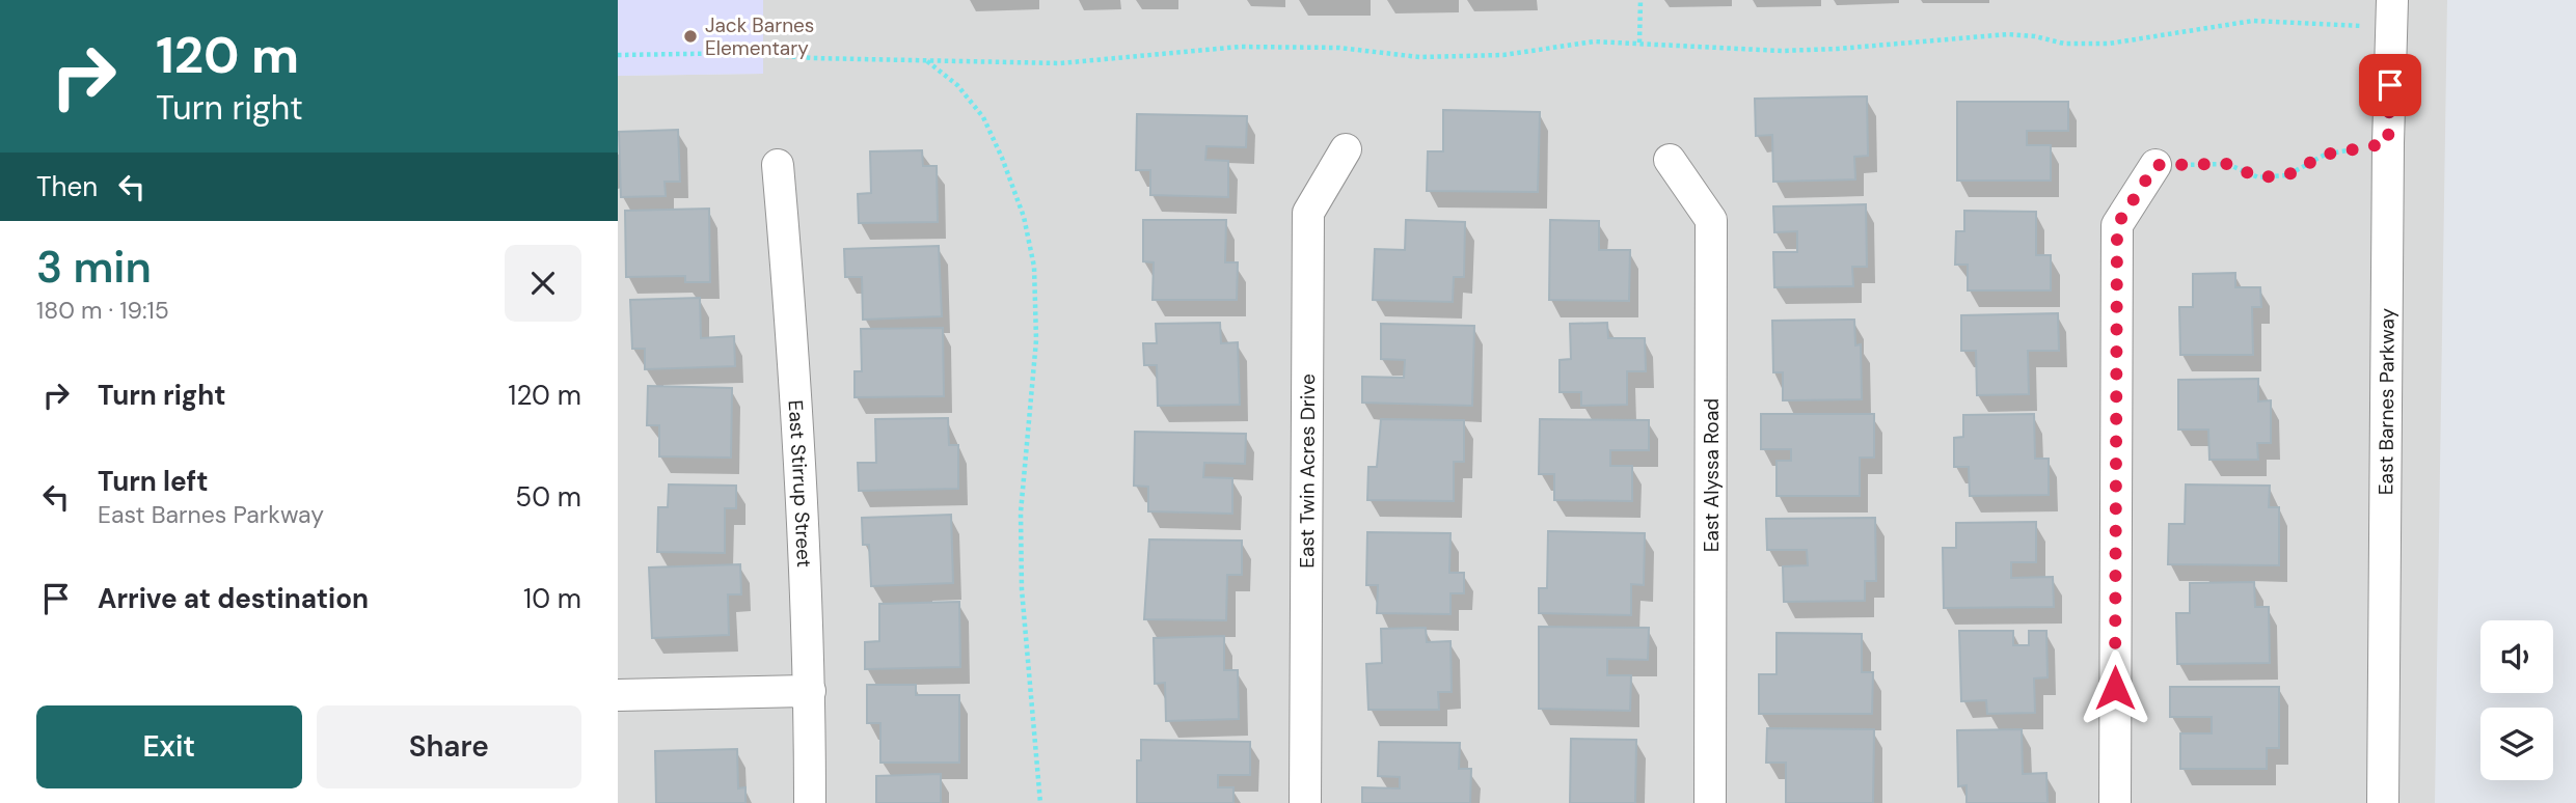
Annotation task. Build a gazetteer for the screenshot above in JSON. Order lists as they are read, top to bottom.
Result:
{
  "streets": {
    "street": [
      "East Barnes Parkway",
      "East Twin Acres Drive",
      "East Alyssa Road",
      "East Stirrup Street"
    ]
  },
  "places": ["Jack Barnes Elementary"],
  "page": {
    "turn": ["120 m", "Turn right"],
    "then": "Then",
    "heading": ["3 min", "180 m · 19:15"],
    "list": [
      {
        "name": "Turn right",
        "value": "120 m"
      },
      {
        "name": "Turn left",
        "note": "East Barnes Parkway",
        "value": "50 m"
      },
      {
        "name": "Arrive at destination",
        "value": "10 m"
      }
    ],
    "buttons": ["Exit", "Share"]
  }
}
